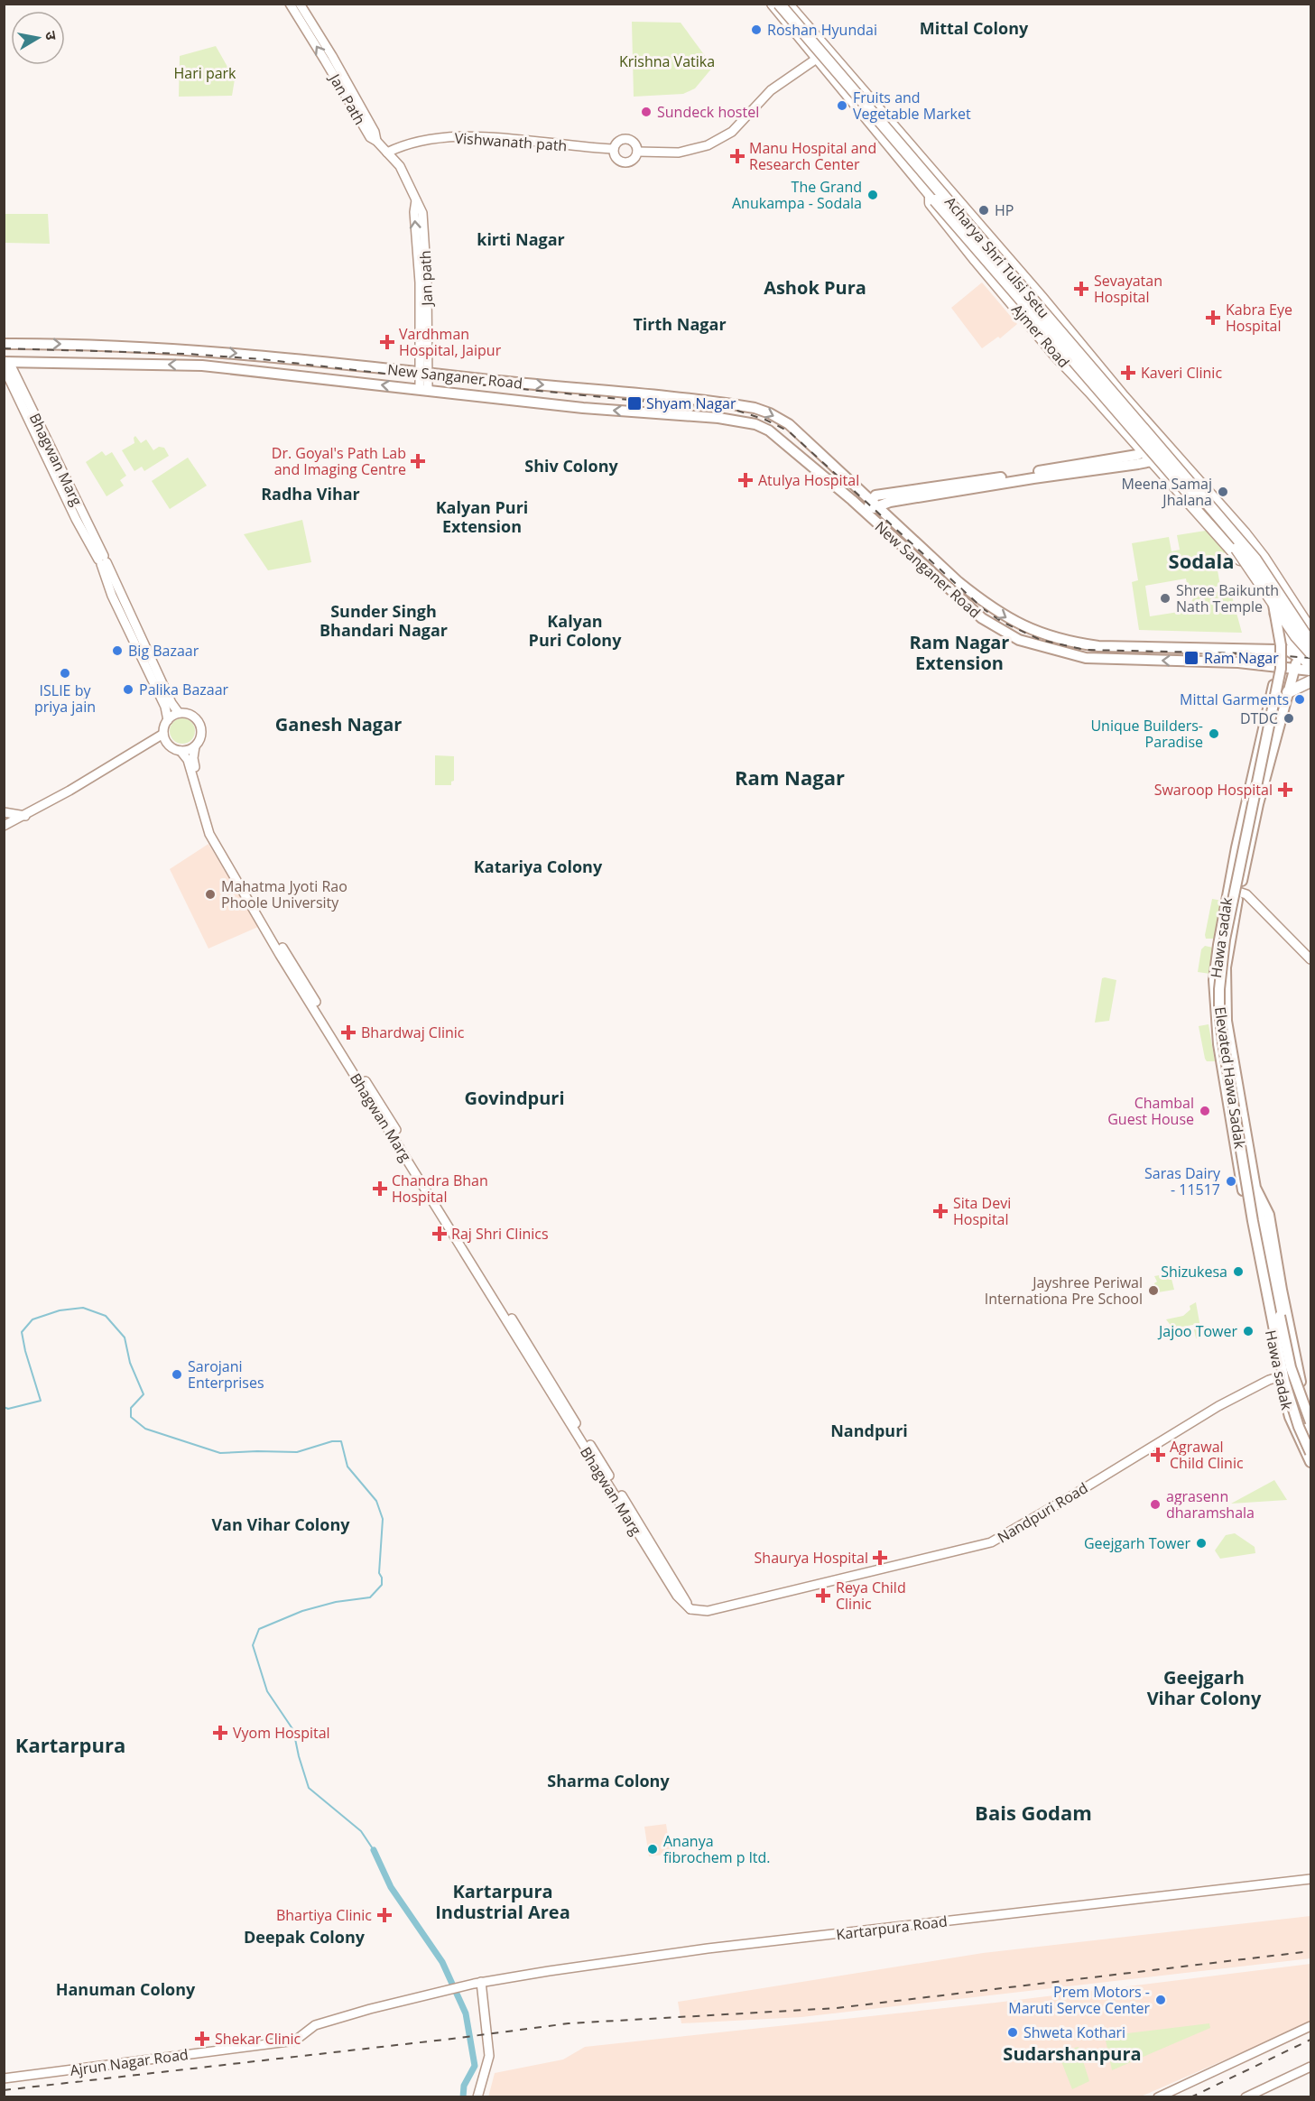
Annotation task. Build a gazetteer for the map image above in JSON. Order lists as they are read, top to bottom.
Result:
{
  "streets": {
    "highway": ["Acharya Shri Tulsi Setu", "Ajmer Road"],
    "main road": ["New Sanganer Road", "Hawa sadak", "Elevated Hawa Sadak"],
    "street": [
      "Jan Path",
      "Vishwanath path",
      "Jan path",
      "Bhagwan Marg",
      "Nandpuri Road",
      "Kartarpura Road",
      "Ajrun Nagar Road"
    ]
  },
  "crossings": [
    ["Jan Path", "Jan path"],
    ["Vishwanath path", "Jan path"],
    ["Acharya Shri Tulsi Setu", "Ajmer Road"],
    ["Acharya Shri Tulsi Setu", "Elevated Hawa Sadak"],
    ["Jan path", "New Sanganer Road"],
    ["Ajmer Road", "New Sanganer Road"],
    ["Ajmer Road", "Hawa sadak"],
    ["New Sanganer Road", "Bhagwan Marg"],
    ["New Sanganer Road", "Hawa sadak"],
    ["Bhagwan Marg", "Nandpuri Road"],
    ["Hawa sadak", "Nandpuri Road"],
    ["Kartarpura Road", "Ajrun Nagar Road"]
  ],
  "districts": [
    "Mittal Colony",
    "kirti Nagar",
    "Ashok Pura",
    "Tirth Nagar",
    "Shiv Colony",
    "Radha Vihar",
    "Kalyan Puri Extension",
    "Sodala",
    "Sunder Singh Bhandari Nagar",
    "Kalyan Puri Colony",
    "Ram Nagar Extension",
    "Ganesh Nagar",
    "Ram Nagar",
    "Katariya Colony",
    "Govindpuri",
    "Nandpuri",
    "Van Vihar Colony",
    "Geejgarh Vihar Colony",
    "Kartarpura",
    "Sharma Colony",
    "Bais Godam",
    "Kartarpura Industrial Area",
    "Deepak Colony",
    "Hanuman Colony",
    "Sudarshanpura"
  ],
  "parks": ["Krishna Vatika", "Hari park"],
  "places": {
    "other": [
      "Roshan Hyundai",
      "Fruits and Vegetable Market",
      "Sundeck hostel",
      "The Grand Anukampa - Sodala",
      "HP",
      "Meena Samaj Jhalana",
      "Shree Baikunth Nath Temple",
      "Big Bazaar",
      "ISLIE by priya jain",
      "Palika Bazaar",
      "Mittal Garments",
      "DTDC",
      "Unique Builders- Paradise",
      "Mahatma Jyoti Rao Phoole University",
      "Chambal Guest House",
      "Saras Dairy - 11517",
      "Shizukesa",
      "Jayshree Periwal Internationa Pre School",
      "Jajoo Tower",
      "Sarojani Enterprises",
      "agrasenn dharamshala",
      "Geejgarh Tower",
      "Ananya fibrochem p ltd.",
      "Prem Motors - Maruti Servce Center",
      "Shweta Kothari"
    ],
    "health": [
      "Manu Hospital and Research Center",
      "Sevayatan Hospital",
      "Kabra Eye Hospital",
      "Vardhman Hospital, Jaipur",
      "Kaveri Clinic",
      "Dr. Goyal's Path Lab and Imaging Centre",
      "Atulya Hospital",
      "Swaroop Hospital",
      "Bhardwaj Clinic",
      "Chandra Bhan Hospital",
      "Sita Devi Hospital",
      "Raj Shri Clinics",
      "Agrawal Child Clinic",
      "Shaurya Hospital",
      "Reya Child Clinic",
      "Vyom Hospital",
      "Bhartiya Clinic",
      "Shekar Clinic"
    ],
    "transit": ["Shyam Nagar", "Ram Nagar"]
  },
  "north": "right"
}
